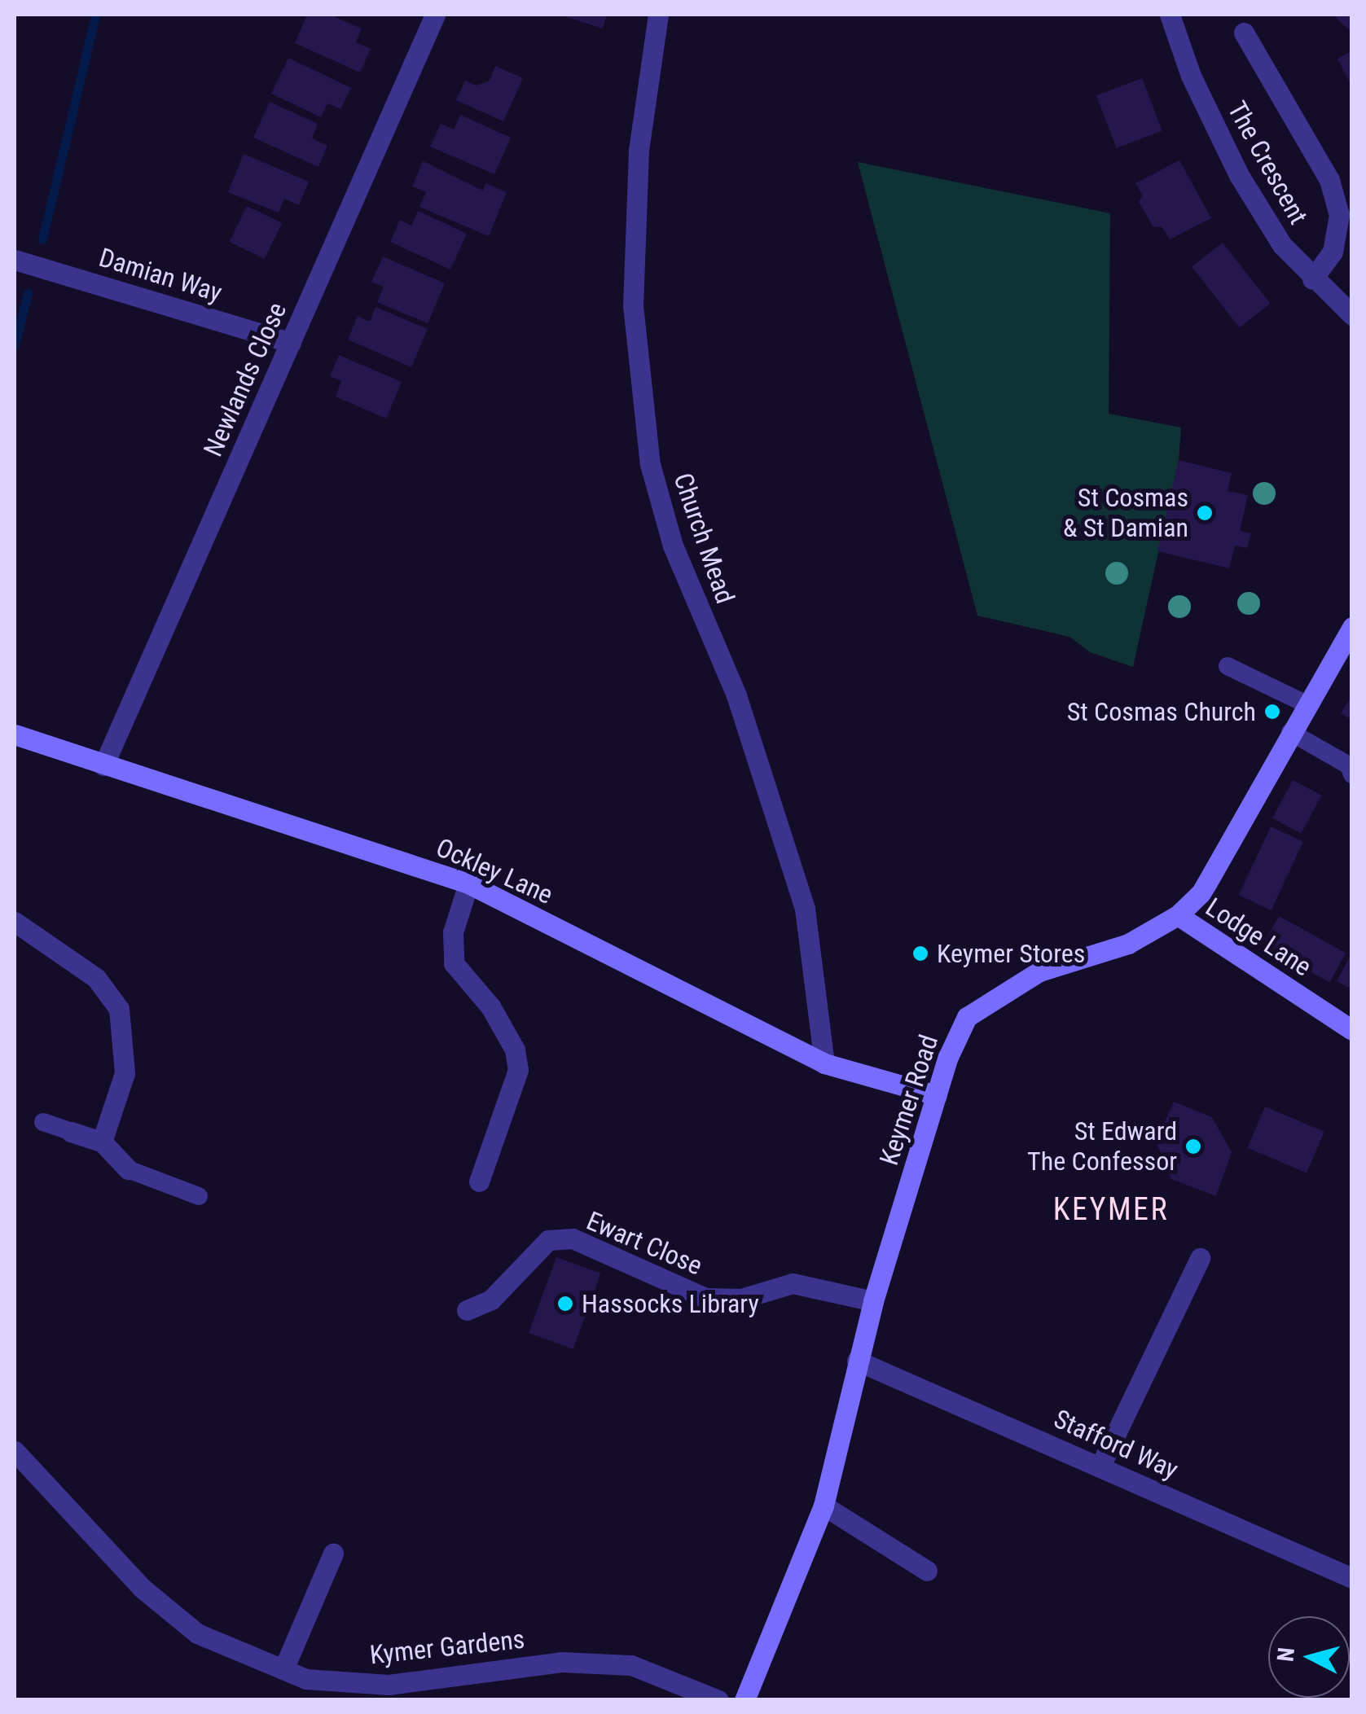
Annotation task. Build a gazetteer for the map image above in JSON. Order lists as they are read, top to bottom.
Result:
{
  "streets": {
    "main road": ["Ockley Lane", "Lodge Lane", "Keymer Road"],
    "street": [
      "The Crescent",
      "Damian Way",
      "Newlands Close",
      "Church Mead",
      "Ewart Close",
      "Stafford Way",
      "Kymer Gardens"
    ]
  },
  "crossings": [
    ["Damian Way", "Newlands Close"],
    ["Newlands Close", "Ockley Lane"],
    ["Church Mead", "Ockley Lane"],
    ["Ockley Lane", "Keymer Road"],
    ["Lodge Lane", "Keymer Road"],
    ["Keymer Road", "Ewart Close"],
    ["Keymer Road", "Stafford Way"]
  ],
  "districts": ["KEYMER"],
  "places": [
    "St Cosmas & St Damian",
    "St Cosmas Church",
    "Keymer Stores",
    "St Edward The Confessor",
    "Hassocks Library"
  ],
  "north": "left"
}
